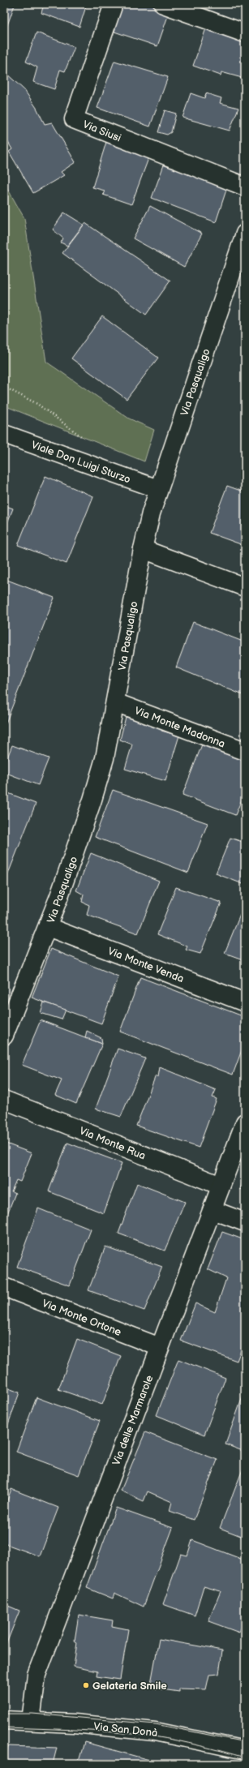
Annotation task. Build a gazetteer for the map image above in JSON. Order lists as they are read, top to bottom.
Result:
{
  "streets": {
    "street": [
      "Via Siusi",
      "Via Pasqualigo",
      "Viale Don Luigi Sturzo",
      "Via Monte Madonna",
      "Via Monte Venda",
      "Via Monte Rua",
      "Via Monte Ortone",
      "Via delle Marmarole",
      "Via San Donà"
    ]
  },
  "crossings": [
    ["Via Pasqualigo", "Viale Don Luigi Sturzo"],
    ["Via Pasqualigo", "Via Monte Madonna"],
    ["Via Pasqualigo", "Via Monte Venda"],
    ["Via Monte Rua", "Via delle Marmarole"],
    ["Via Monte Ortone", "Via delle Marmarole"],
    ["Via delle Marmarole", "Via San Donà"]
  ],
  "places": ["Gelateria Smile"]
}
